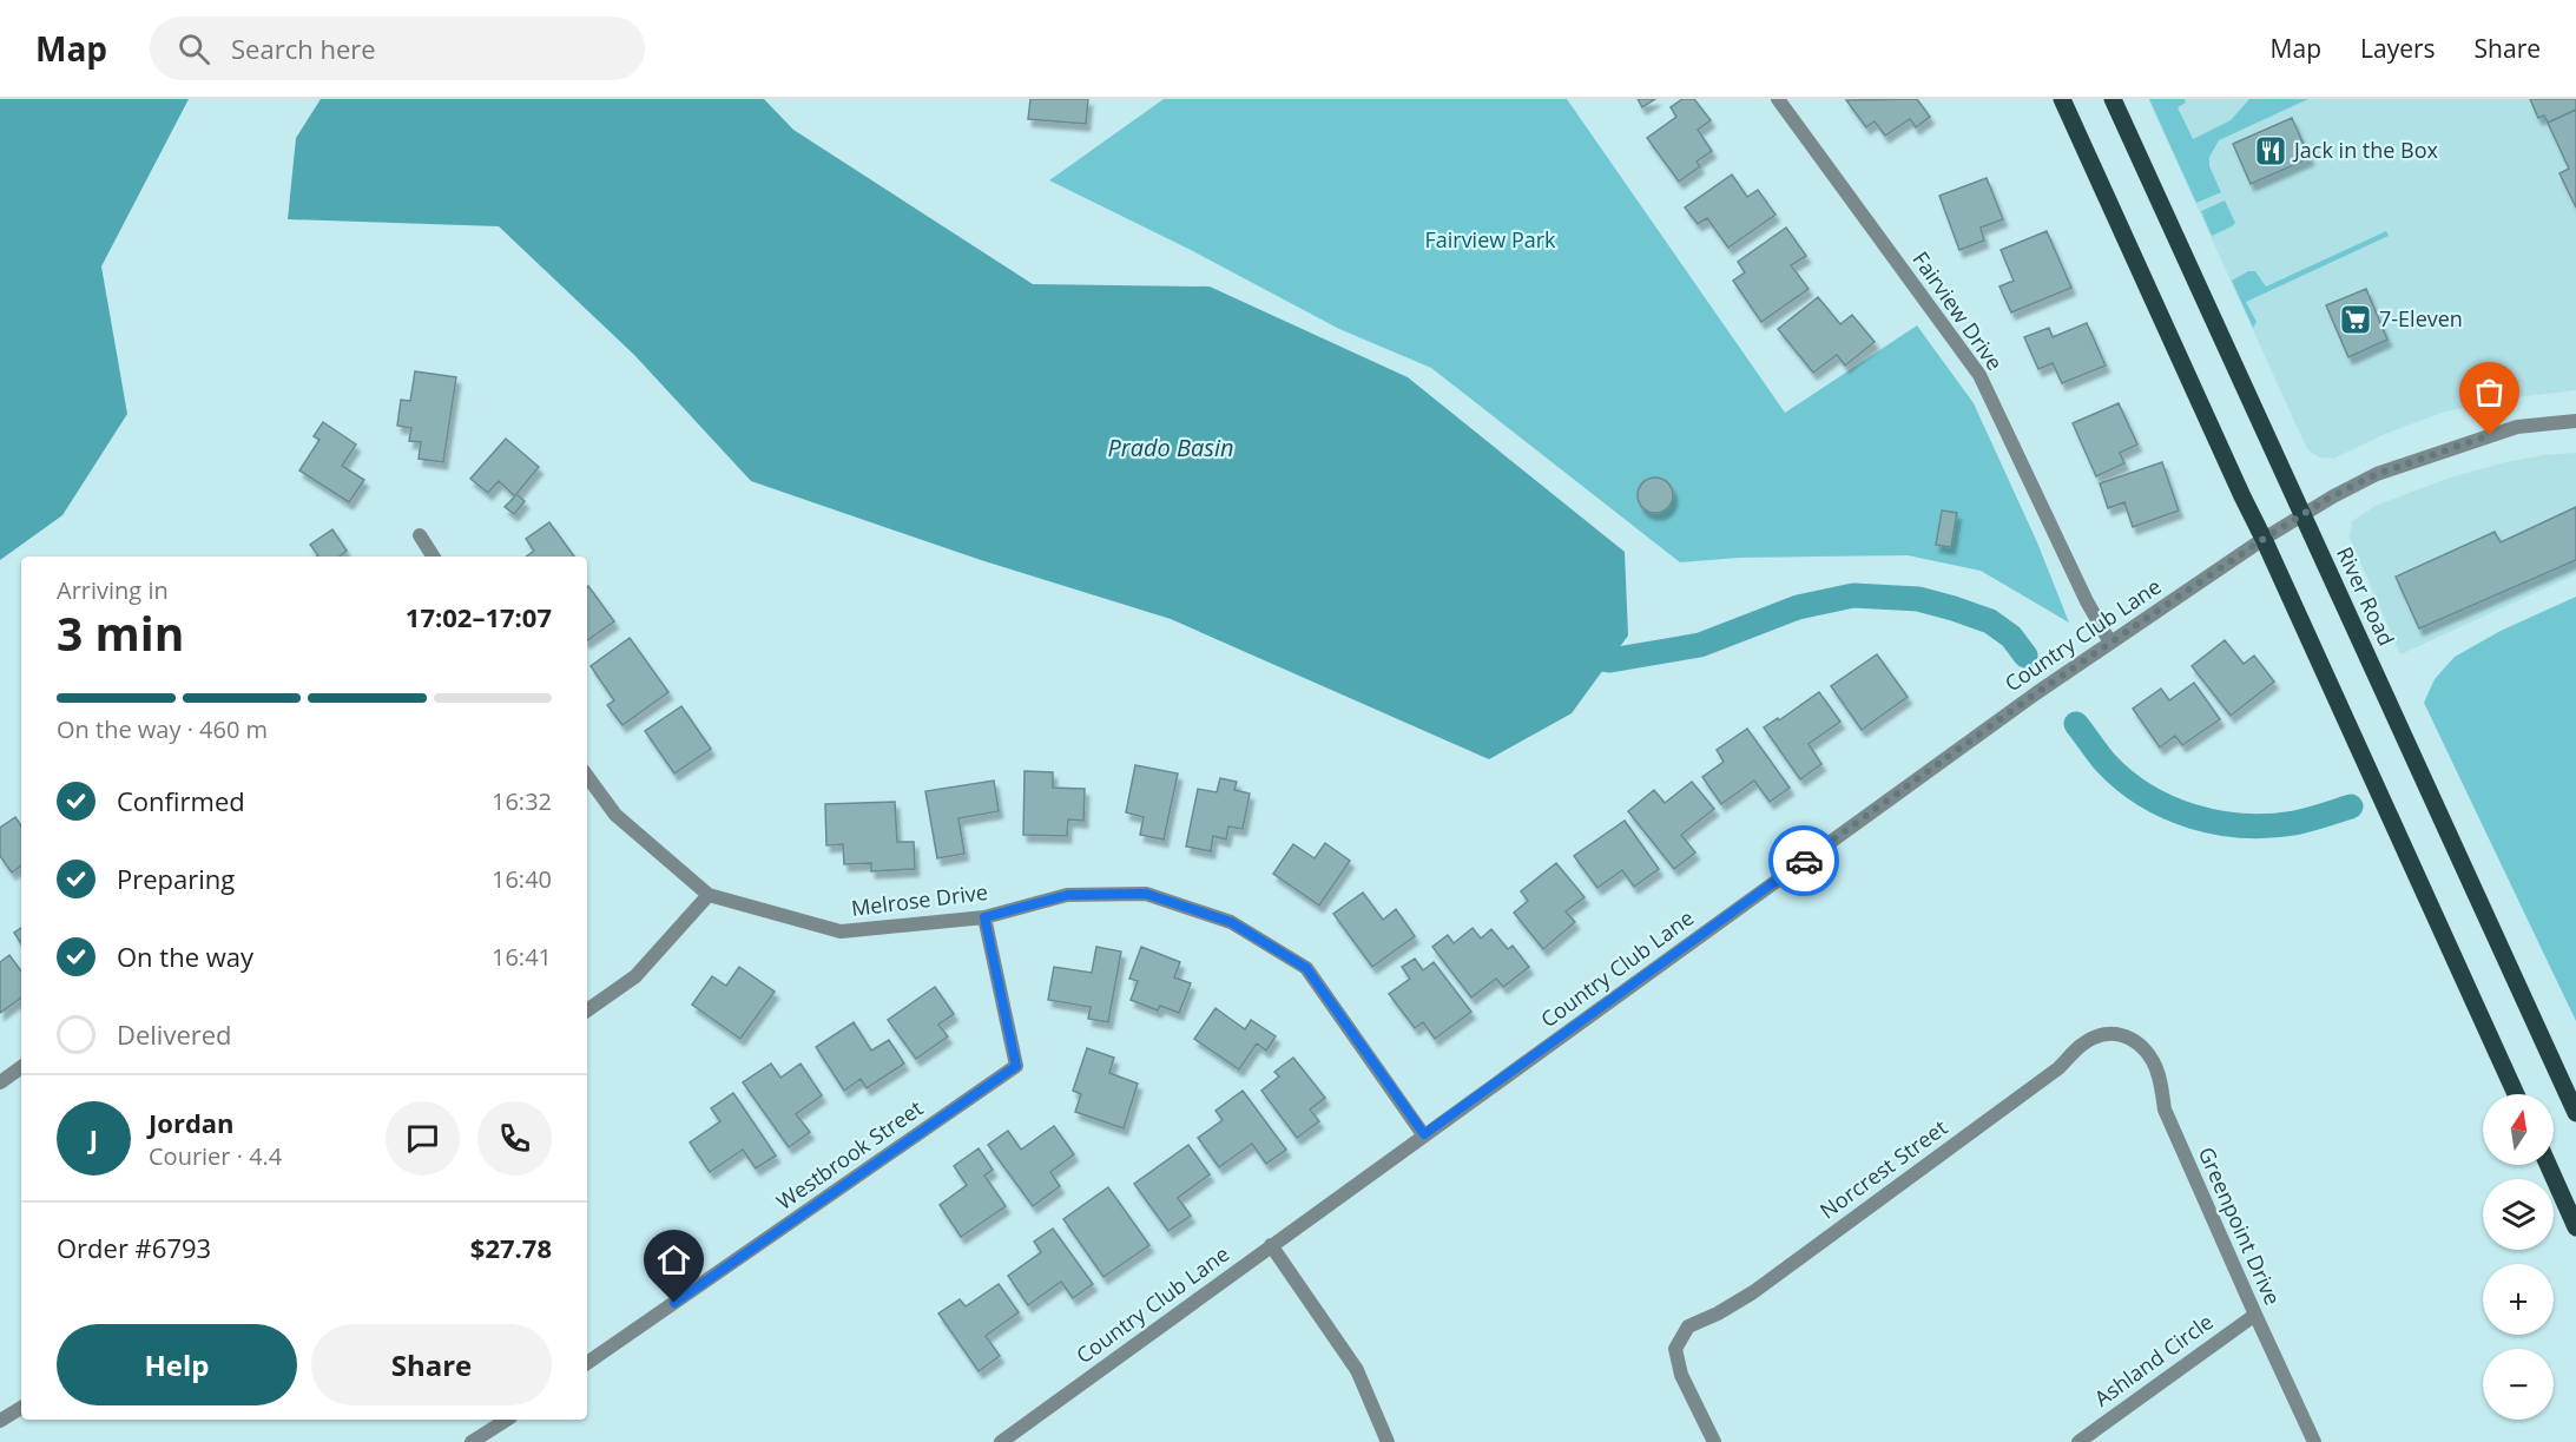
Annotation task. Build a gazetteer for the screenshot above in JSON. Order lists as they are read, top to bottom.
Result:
{
  "streets": {
    "main road": ["River Road"],
    "street": [
      "Fairview Drive",
      "Country Club Lane",
      "Melrose Drive",
      "Westbrook Street",
      "Norcrest Street",
      "Greenpoint Drive",
      "Ashland Circle"
    ]
  },
  "crossings": [
    ["Fairview Drive", "Country Club Lane"],
    ["River Road", "Country Club Lane"],
    ["Country Club Lane", "Melrose Drive"],
    ["Melrose Drive", "Westbrook Street"],
    ["Norcrest Street", "Greenpoint Drive"],
    ["Greenpoint Drive", "Ashland Circle"]
  ],
  "water": ["Prado Basin"],
  "parks": ["Fairview Park"],
  "places": {
    "restaurant": ["Jack in the Box"],
    "supermarket": ["7-Eleven"]
  },
  "north": "top",
  "page": {
    "header": "Map",
    "search": "Search here",
    "nav": ["Map", "Layers", "Share"],
    "heading": ["3 min", "Arriving in", "17:02–17:07"],
    "panel": [
      "Jordan",
      "Courier · 4.4",
      "Order #6793",
      "$27.78"
    ],
    "bar": "On the way · 460 m",
    "list": [
      ["Confirmed", "16:32"],
      ["Preparing", "16:40"],
      ["On the way", "16:41"],
      "Delivered"
    ],
    "map_buttons": ["+", "−"],
    "round": "J",
    "buttons": ["Help", "Share"]
  }
}
